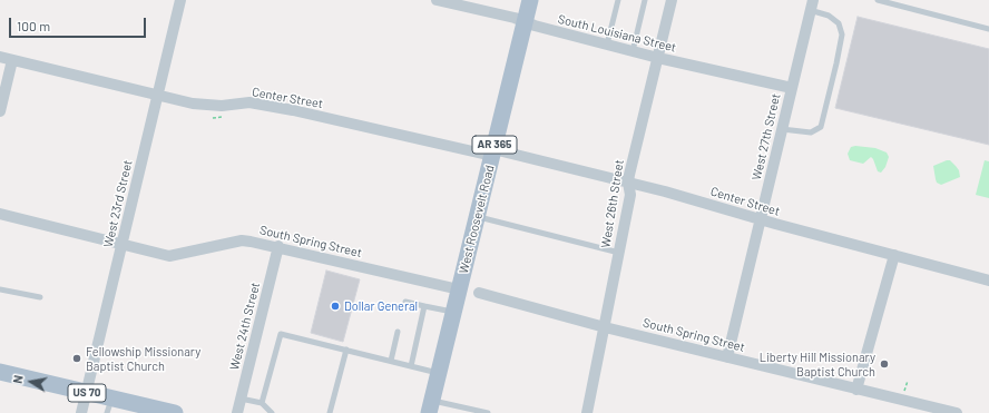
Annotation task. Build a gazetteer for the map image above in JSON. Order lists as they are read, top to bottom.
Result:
{
  "streets": {
    "main road": ["AR 365", "West Roosevelt Road", "US 70"],
    "street": [
      "South Louisiana Street",
      "Center Street",
      "West 27th Street",
      "West 23rd Street",
      "West 26th Street",
      "South Spring Street",
      "West 24th Street"
    ]
  },
  "crossings": [
    ["South Louisiana Street", "West 27th Street"],
    ["South Louisiana Street", "West 26th Street"],
    ["South Louisiana Street", "West Roosevelt Road"],
    ["Center Street", "West 27th Street"],
    ["Center Street", "West 23rd Street"],
    ["Center Street", "West 26th Street"],
    ["Center Street", "West Roosevelt Road"],
    ["West 27th Street", "South Spring Street"],
    ["West 23rd Street", "South Spring Street"],
    ["West 23rd Street", "US 70"],
    ["West 26th Street", "South Spring Street"],
    ["West Roosevelt Road", "South Spring Street"],
    ["South Spring Street", "West 24th Street"]
  ],
  "places": ["Dollar General", "Fellowship Missionary Baptist Church", "Liberty Hill Missionary Baptist Church"],
  "scale_bar": "100 m",
  "north": "left"
}
